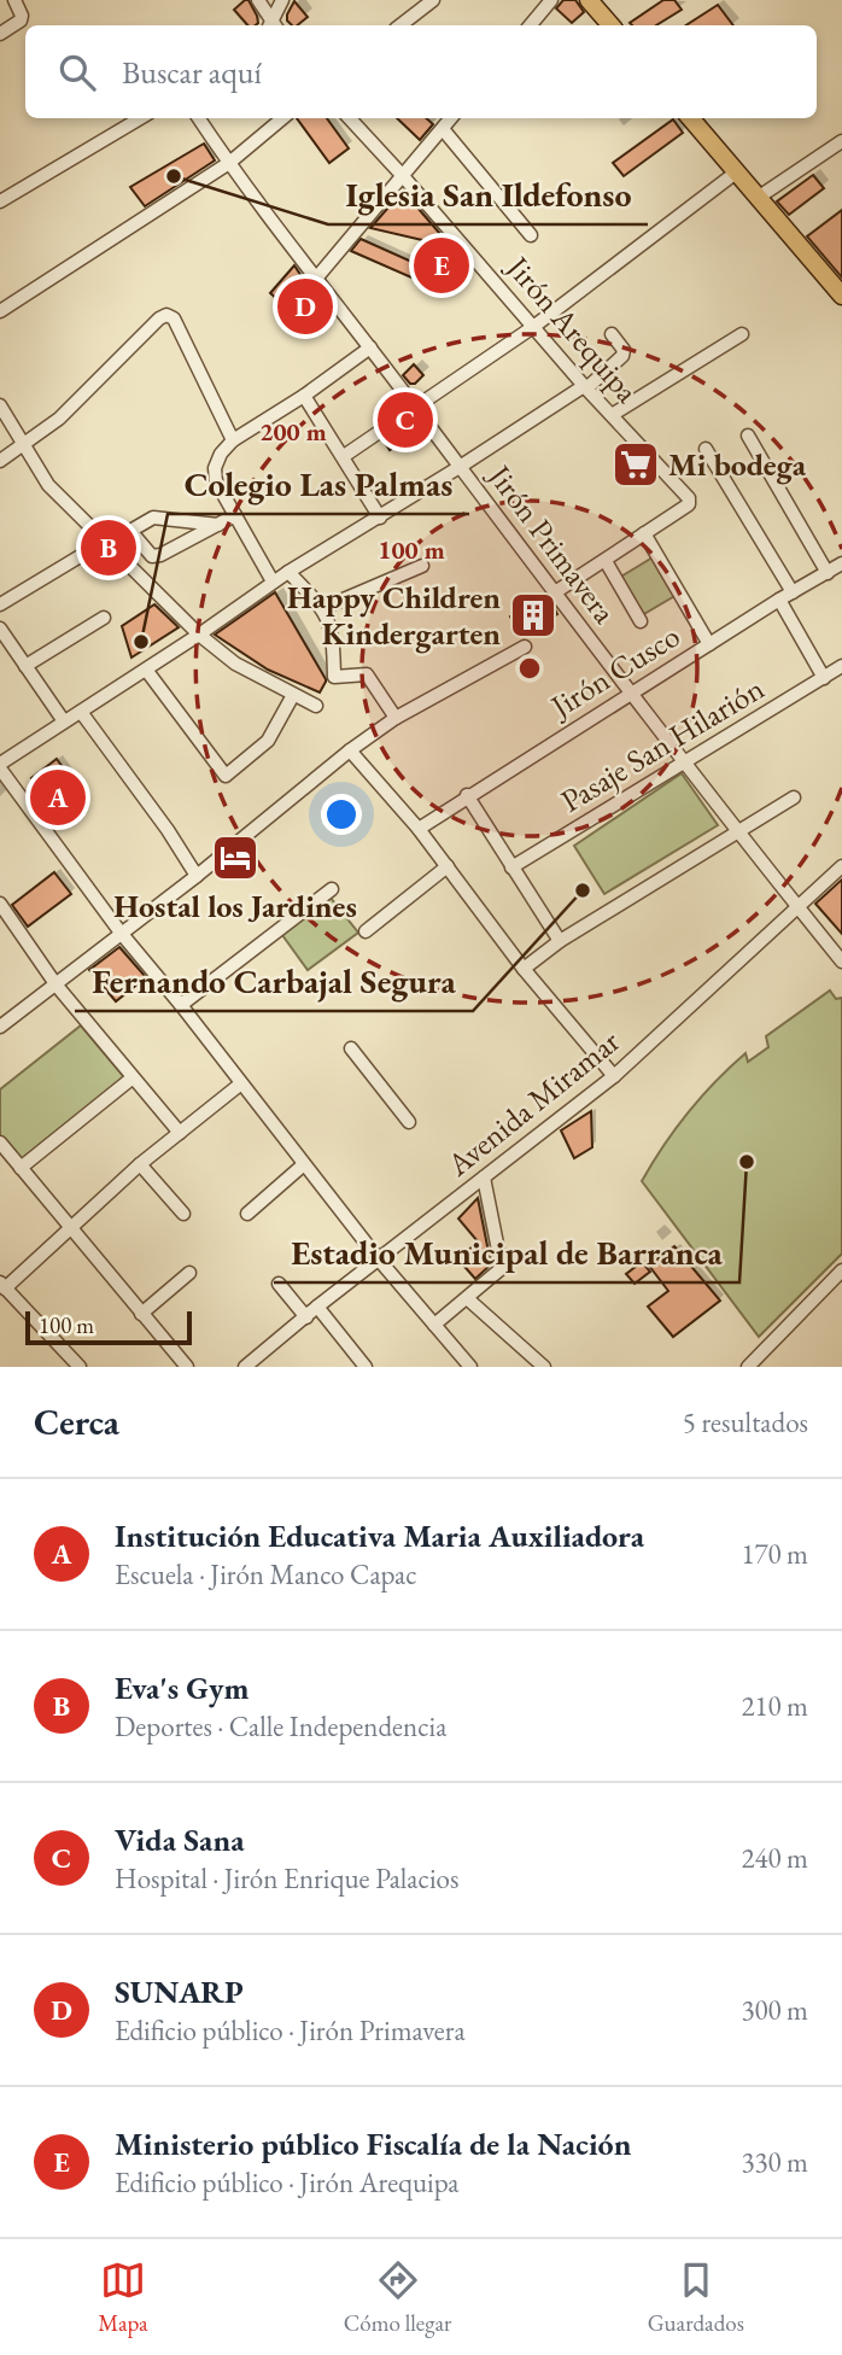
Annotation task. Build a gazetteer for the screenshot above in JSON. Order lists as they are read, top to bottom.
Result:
{
  "streets": {
    "street": [
      "Jirón Arequipa",
      "Jirón Primavera",
      "Jirón Cusco",
      "Pasaje San Hilarión",
      "Avenida Miramar"
    ]
  },
  "crossings": [
    ["Jirón Primavera", "Jirón Cusco"],
    ["Jirón Primavera", "Pasaje San Hilarión"],
    ["Jirón Primavera", "Avenida Miramar"]
  ],
  "places": {
    "other": [
      "Iglesia San Ildefonso",
      "Colegio Las Palmas",
      "Fernando Carbajal Segura",
      "Estadio Municipal de Barranca"
    ],
    "supermarket": ["Mi bodega"],
    "building": ["Happy Children Kindergarten"],
    "hotel": ["Hostal los Jardines"]
  },
  "scale_bar": "100 m",
  "page": {
    "search": "Buscar aquí",
    "pins": [
      "E",
      "D",
      "C",
      "B",
      "A"
    ],
    "scale": "100 m",
    "heading": ["Cerca", "5 resultados"],
    "list": [
      {
        "mark": "A",
        "name": "Institución Educativa Maria Auxiliadora",
        "note": "Escuela · Jirón Manco Capac",
        "value": "170 m"
      },
      {
        "mark": "B",
        "name": "Eva's Gym",
        "note": "Deportes · Calle Independencia",
        "value": "210 m"
      },
      {
        "mark": "C",
        "name": "Vida Sana",
        "note": "Hospital · Jirón Enrique Palacios",
        "value": "240 m"
      },
      {
        "mark": "D",
        "name": "SUNARP",
        "note": "Edificio público · Jirón Primavera",
        "value": "300 m"
      },
      {
        "mark": "E",
        "name": "Ministerio público Fiscalía de la Nación",
        "note": "Edificio público · Jirón Arequipa",
        "value": "330 m"
      }
    ],
    "nav": ["Mapa", "Cómo llegar", "Guardados"]
  },
  "rings": ["200 m", "100 m"]
}
